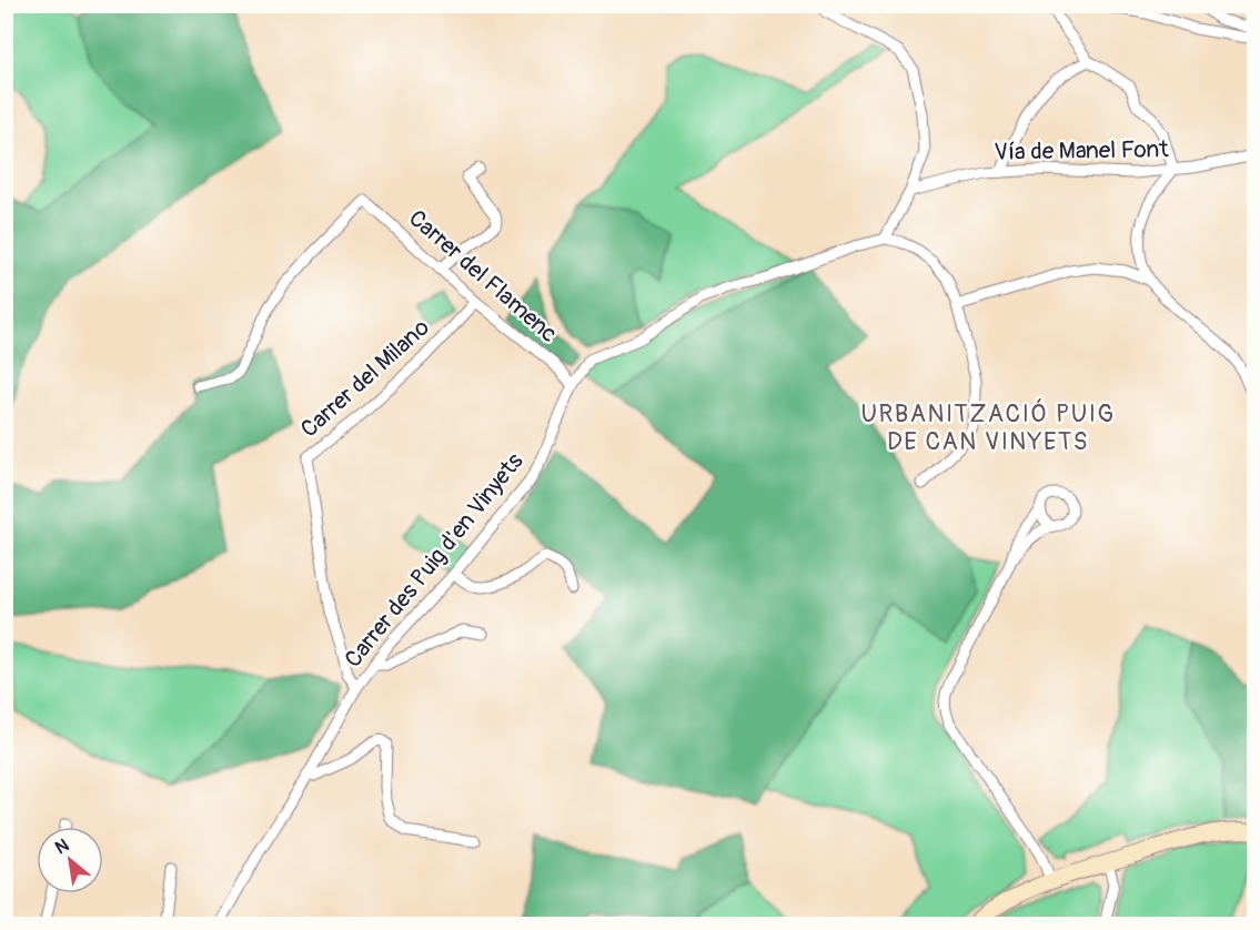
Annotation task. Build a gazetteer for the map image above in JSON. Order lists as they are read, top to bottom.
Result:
{
  "streets": {
    "street": [
      "Vía de Manel Font",
      "Carrer del Flamenc",
      "Carrer del Milano",
      "Carrer des Puig d'en Vinyets"
    ]
  },
  "crossings": [
    ["Carrer del Flamenc", "Carrer del Milano"],
    ["Carrer del Flamenc", "Carrer des Puig d'en Vinyets"],
    ["Carrer del Milano", "Carrer des Puig d'en Vinyets"]
  ],
  "districts": ["URBANITZACIÓ PUIG DE CAN VINYETS"],
  "north": "top left"
}
